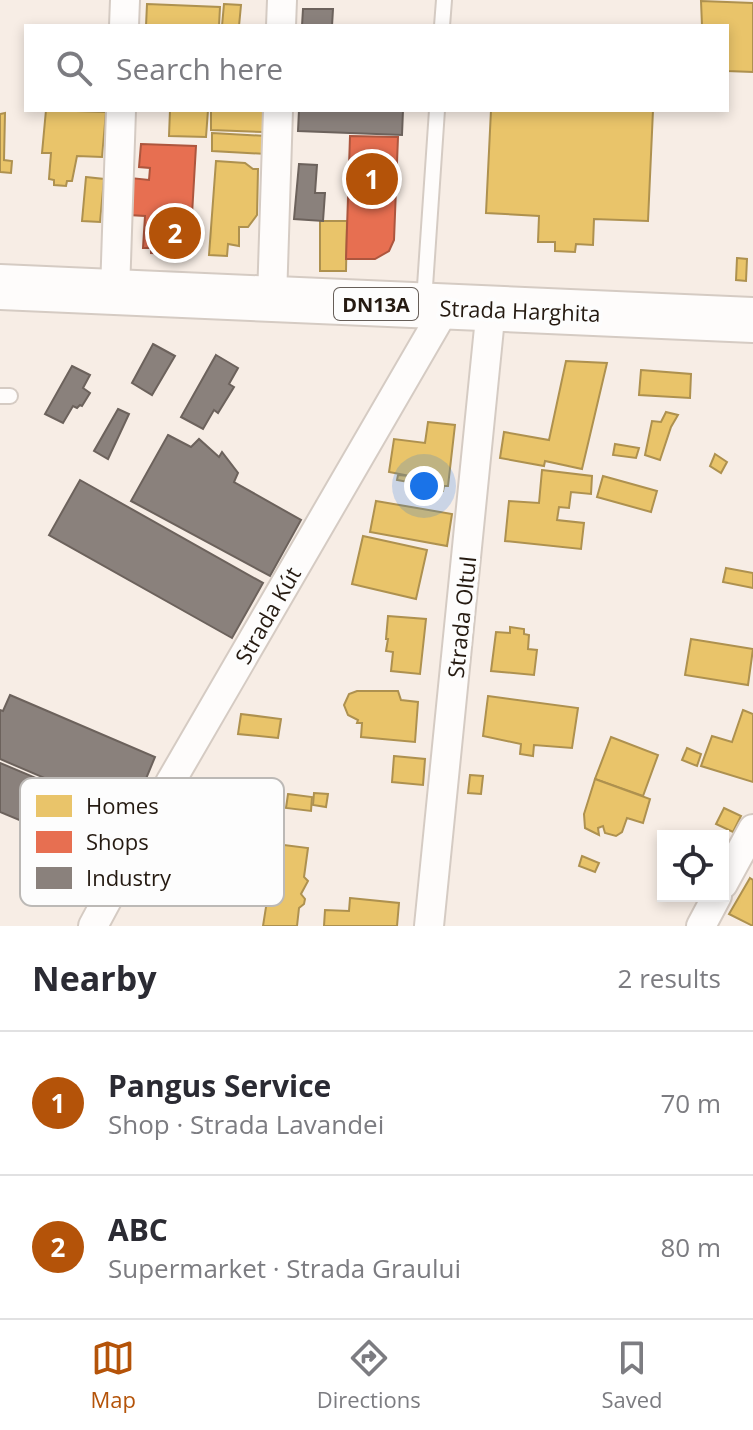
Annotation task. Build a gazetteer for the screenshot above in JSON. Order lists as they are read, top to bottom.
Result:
{
  "streets": {
    "main road": ["DN13A", "Strada Harghita"],
    "street": ["Strada Kút", "Strada Oltul"]
  },
  "crossings": [
    ["Strada Harghita", "Strada Kút"],
    ["Strada Harghita", "Strada Oltul"]
  ],
  "legend": ["Homes", "Shops", "Industry"],
  "page": {
    "search": "Search here",
    "pins": ["1", "2"],
    "heading": ["Nearby", "2 results"],
    "list": [
      {
        "mark": "1",
        "name": "Pangus Service",
        "note": "Shop · Strada Lavandei",
        "value": "70 m"
      },
      {
        "mark": "2",
        "name": "ABC",
        "note": "Supermarket · Strada Graului",
        "value": "80 m"
      }
    ],
    "nav": ["Map", "Directions", "Saved"]
  }
}
